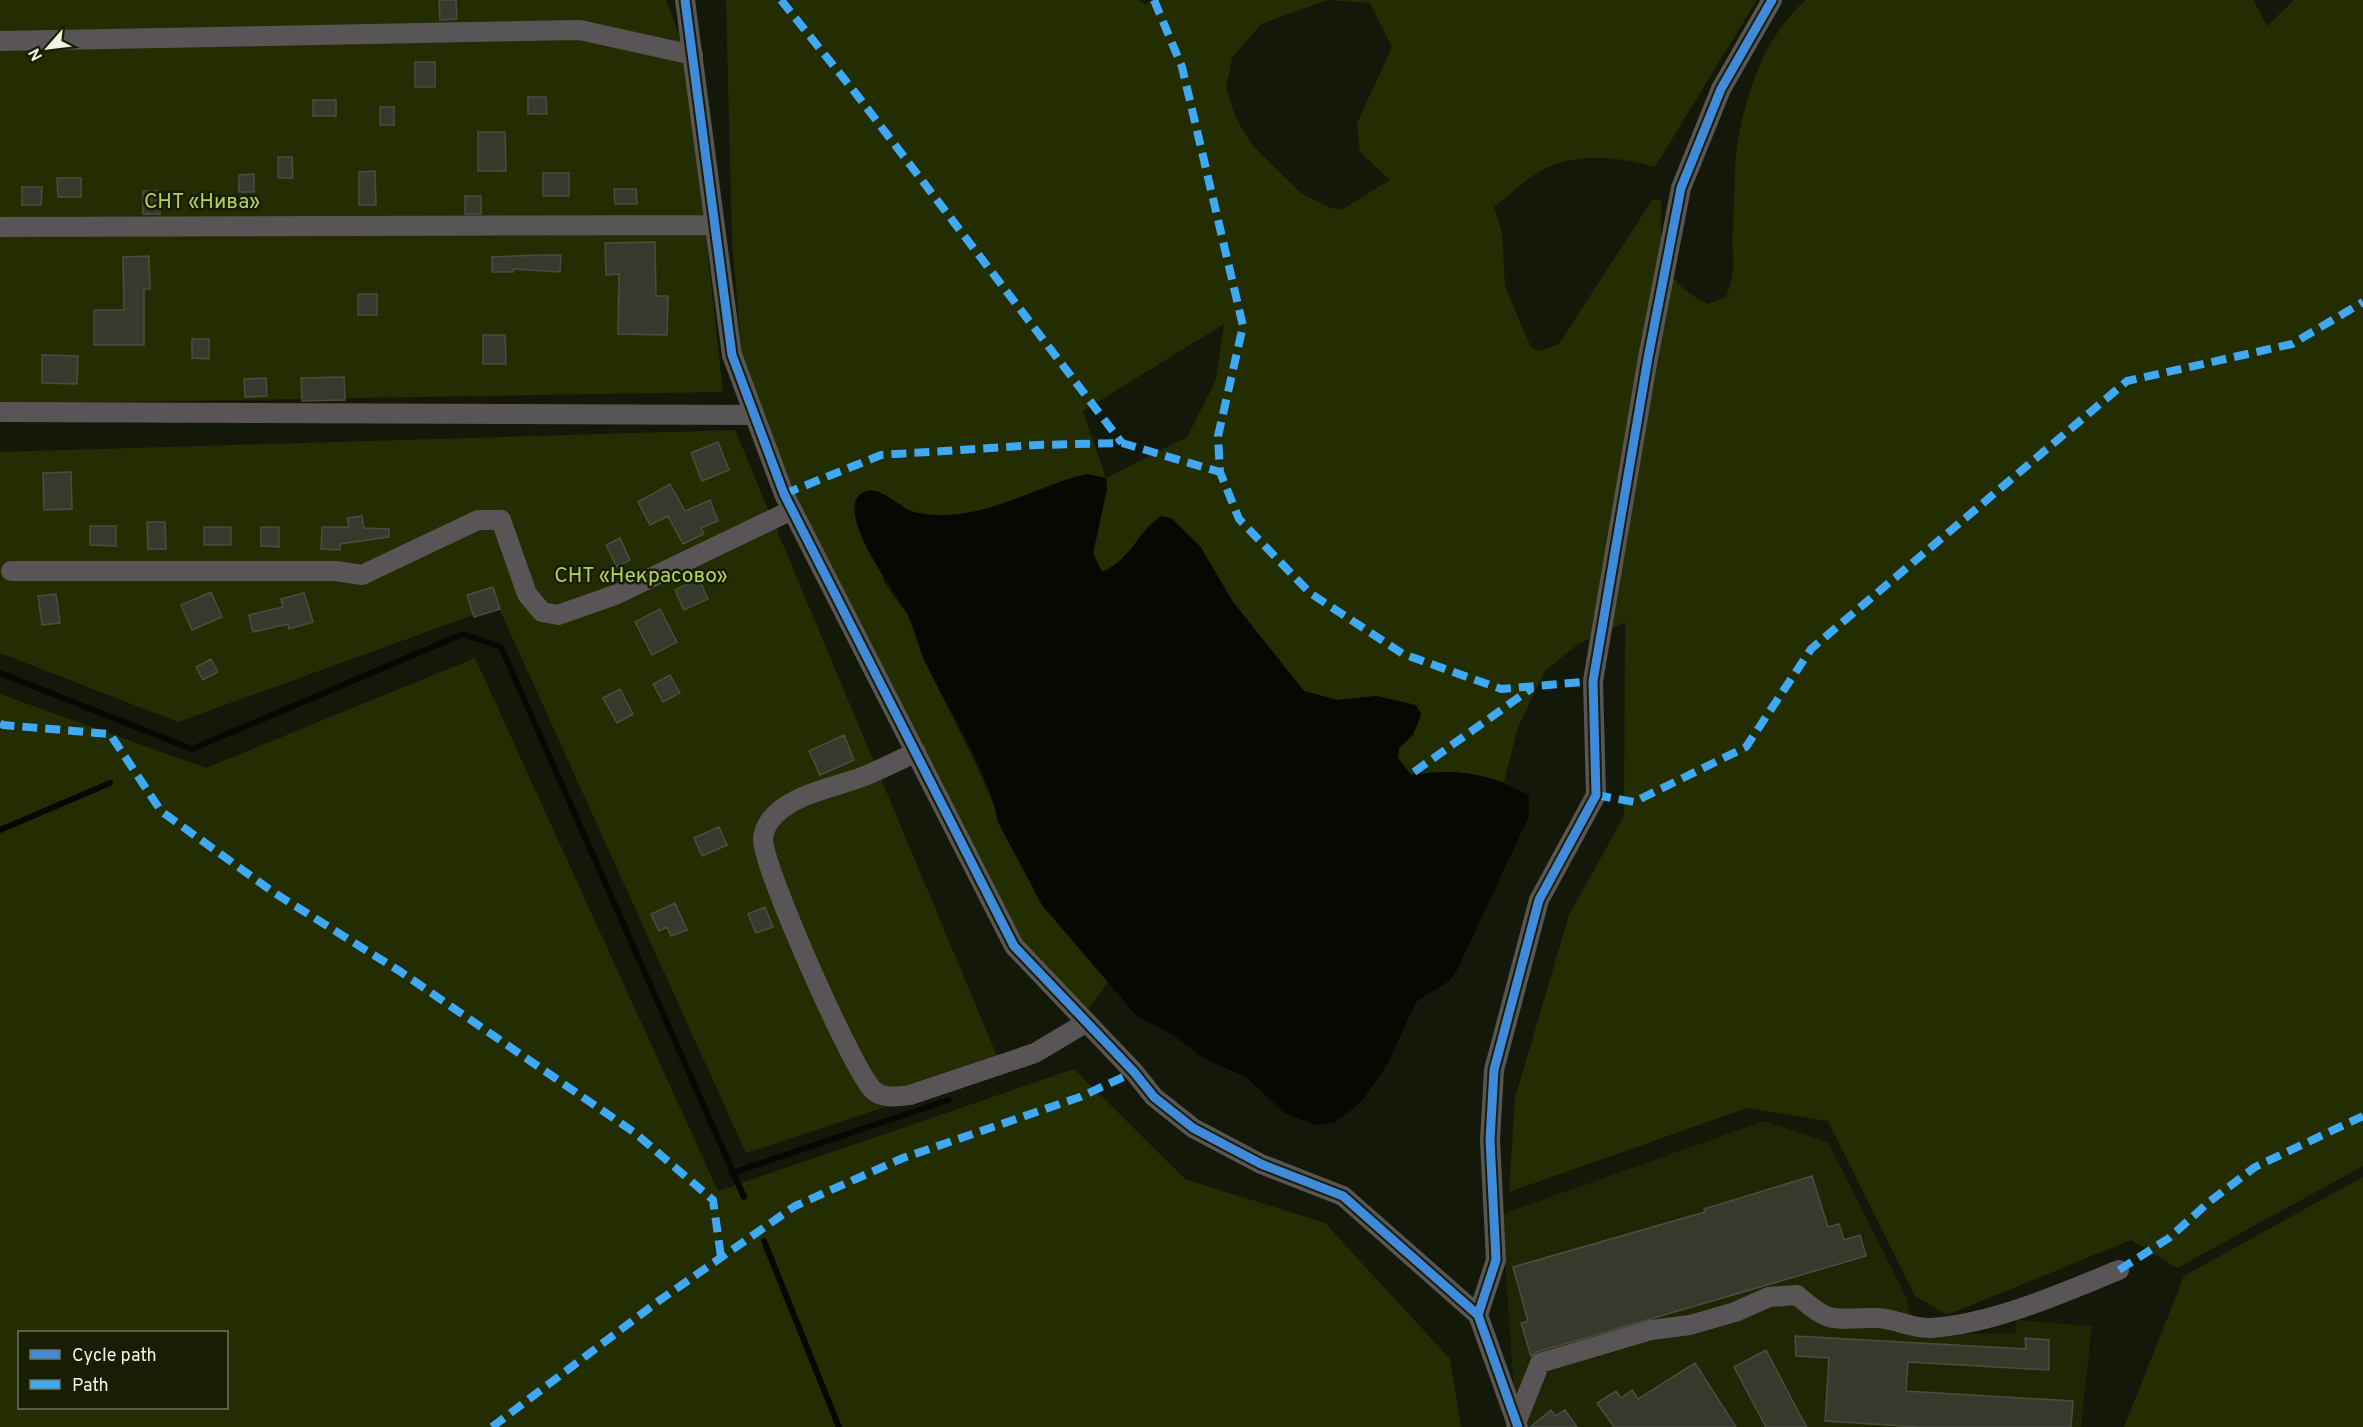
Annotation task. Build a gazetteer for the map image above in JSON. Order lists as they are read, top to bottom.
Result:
{
  "parks": ["СНТ «Нива»", "СНТ «Некрасово»"],
  "legend": ["Cycle path", "Path"],
  "north": "bottom left"
}
